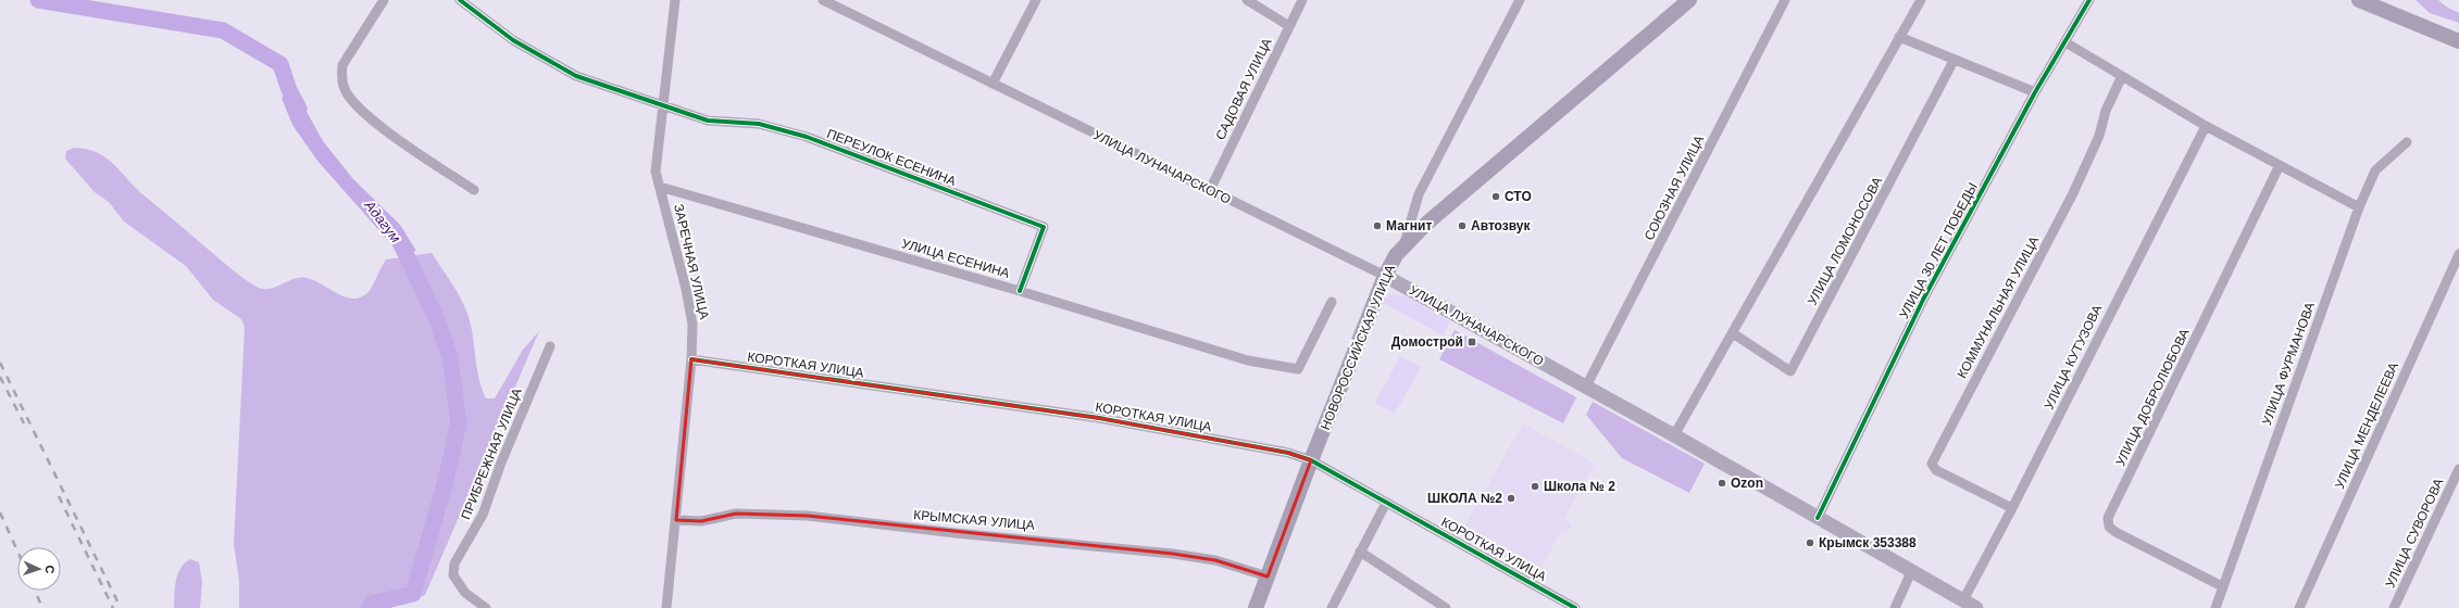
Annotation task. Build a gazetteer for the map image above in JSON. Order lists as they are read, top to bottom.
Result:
{
  "streets": {
    "main road": ["УЛИЦА ЛУНАЧАРСКОГО", "НОВОРОССИЙСКАЯ УЛИЦА"],
    "street": [
      "САДОВАЯ УЛИЦА",
      "ПЕРЕУЛОК ЕСЕНИНА",
      "СОЮЗНАЯ УЛИЦА",
      "УЛИЦА ЛОМОНОСОВА",
      "УЛИЦА 30 ЛЕТ ПОБЕДЫ",
      "УЛИЦА ЕСЕНИНА",
      "ЗАРЕЧНАЯ УЛИЦА",
      "КОММУНАЛЬНАЯ УЛИЦА",
      "УЛИЦА КУТУЗОВА",
      "УЛИЦА ФУРМАНОВА",
      "КОРОТКАЯ УЛИЦА",
      "УЛИЦА ДОБРОЛЮБОВА",
      "УЛИЦА МЕНДЕЛЕЕВА",
      "ПРИБРЕЖНАЯ УЛИЦА",
      "КРЫМСКАЯ УЛИЦА",
      "УЛИЦА СУВОРОВА"
    ]
  },
  "crossings": [
    ["САДОВАЯ УЛИЦА", "УЛИЦА ЛУНАЧАРСКОГО"],
    ["ПЕРЕУЛОК ЕСЕНИНА", "УЛИЦА ЕСЕНИНА"],
    ["ПЕРЕУЛОК ЕСЕНИНА", "ЗАРЕЧНАЯ УЛИЦА"],
    ["УЛИЦА ЛУНАЧАРСКОГО", "СОЮЗНАЯ УЛИЦА"],
    ["УЛИЦА ЛУНАЧАРСКОГО", "УЛИЦА 30 ЛЕТ ПОБЕДЫ"],
    ["УЛИЦА ЛУНАЧАРСКОГО", "НОВОРОССИЙСКАЯ УЛИЦА"],
    ["УЛИЦА ЛУНАЧАРСКОГО", "УЛИЦА КУТУЗОВА"],
    ["УЛИЦА ЕСЕНИНА", "ЗАРЕЧНАЯ УЛИЦА"],
    ["ЗАРЕЧНАЯ УЛИЦА", "КОРОТКАЯ УЛИЦА"],
    ["ЗАРЕЧНАЯ УЛИЦА", "КРЫМСКАЯ УЛИЦА"],
    ["КОММУНАЛЬНАЯ УЛИЦА", "УЛИЦА КУТУЗОВА"],
    ["НОВОРОССИЙСКАЯ УЛИЦА", "КОРОТКАЯ УЛИЦА"],
    ["НОВОРОССИЙСКАЯ УЛИЦА", "КРЫМСКАЯ УЛИЦА"],
    ["УЛИЦА ФУРМАНОВА", "УЛИЦА ДОБРОЛЮБОВА"]
  ],
  "water": ["Адагум"],
  "places": {
    "other": [
      "СТО",
      "Магнит",
      "Автозвук",
      "Ozon",
      "Школа № 2",
      "ШКОЛА №2",
      "Крымск 353388"
    ],
    "transit": ["Домострой"]
  },
  "north": "right"
}
